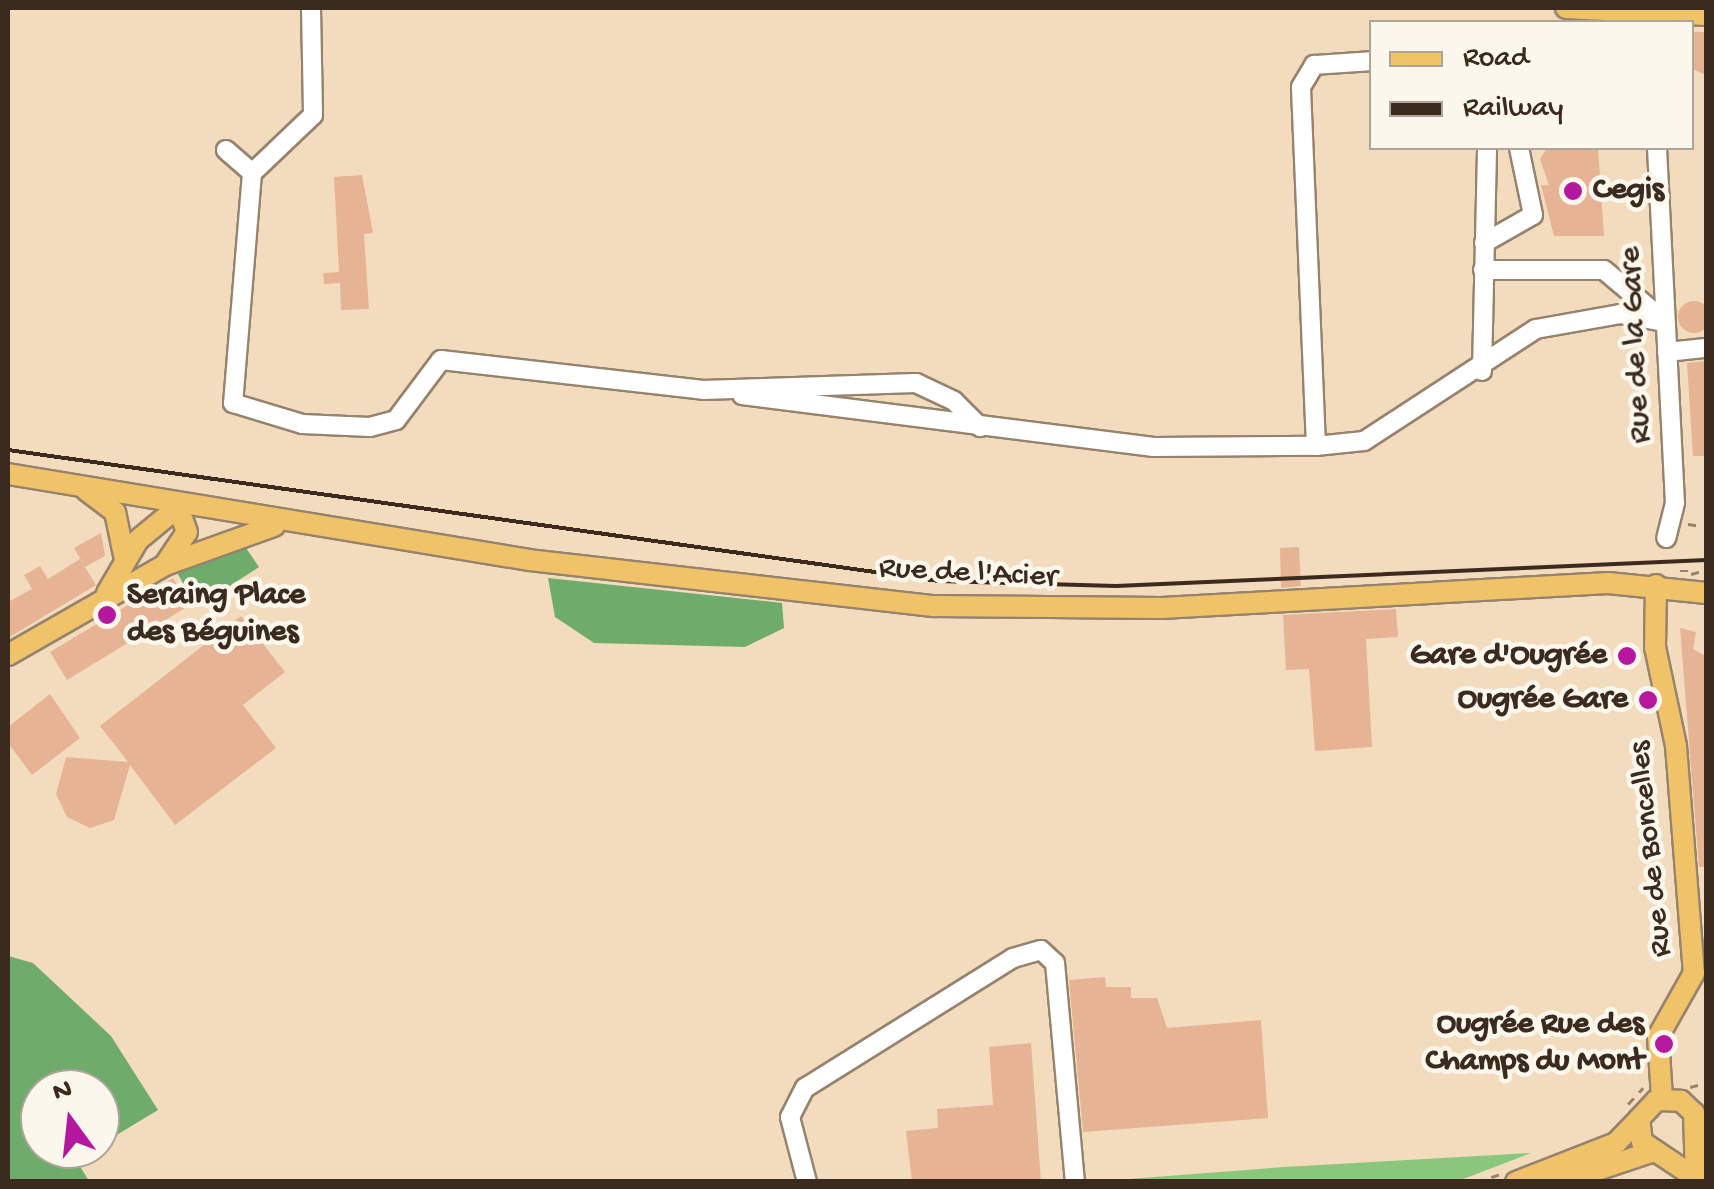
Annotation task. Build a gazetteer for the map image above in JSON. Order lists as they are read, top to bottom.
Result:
{
  "streets": {
    "main road": ["Rue de l'Acier", "Rue de Boncelles"],
    "street": ["Rue de la Gare"]
  },
  "crossings": [
    ["Rue de l'Acier", "Rue de Boncelles"]
  ],
  "places": [
    "Cegis",
    "Seraing Place des Béguines",
    "Gare d'Ougrée",
    "Ougrée Gare",
    "Ougrée Rue des Champs du Mont"
  ],
  "legend": ["Road", "Railway"],
  "north": "top"
}
